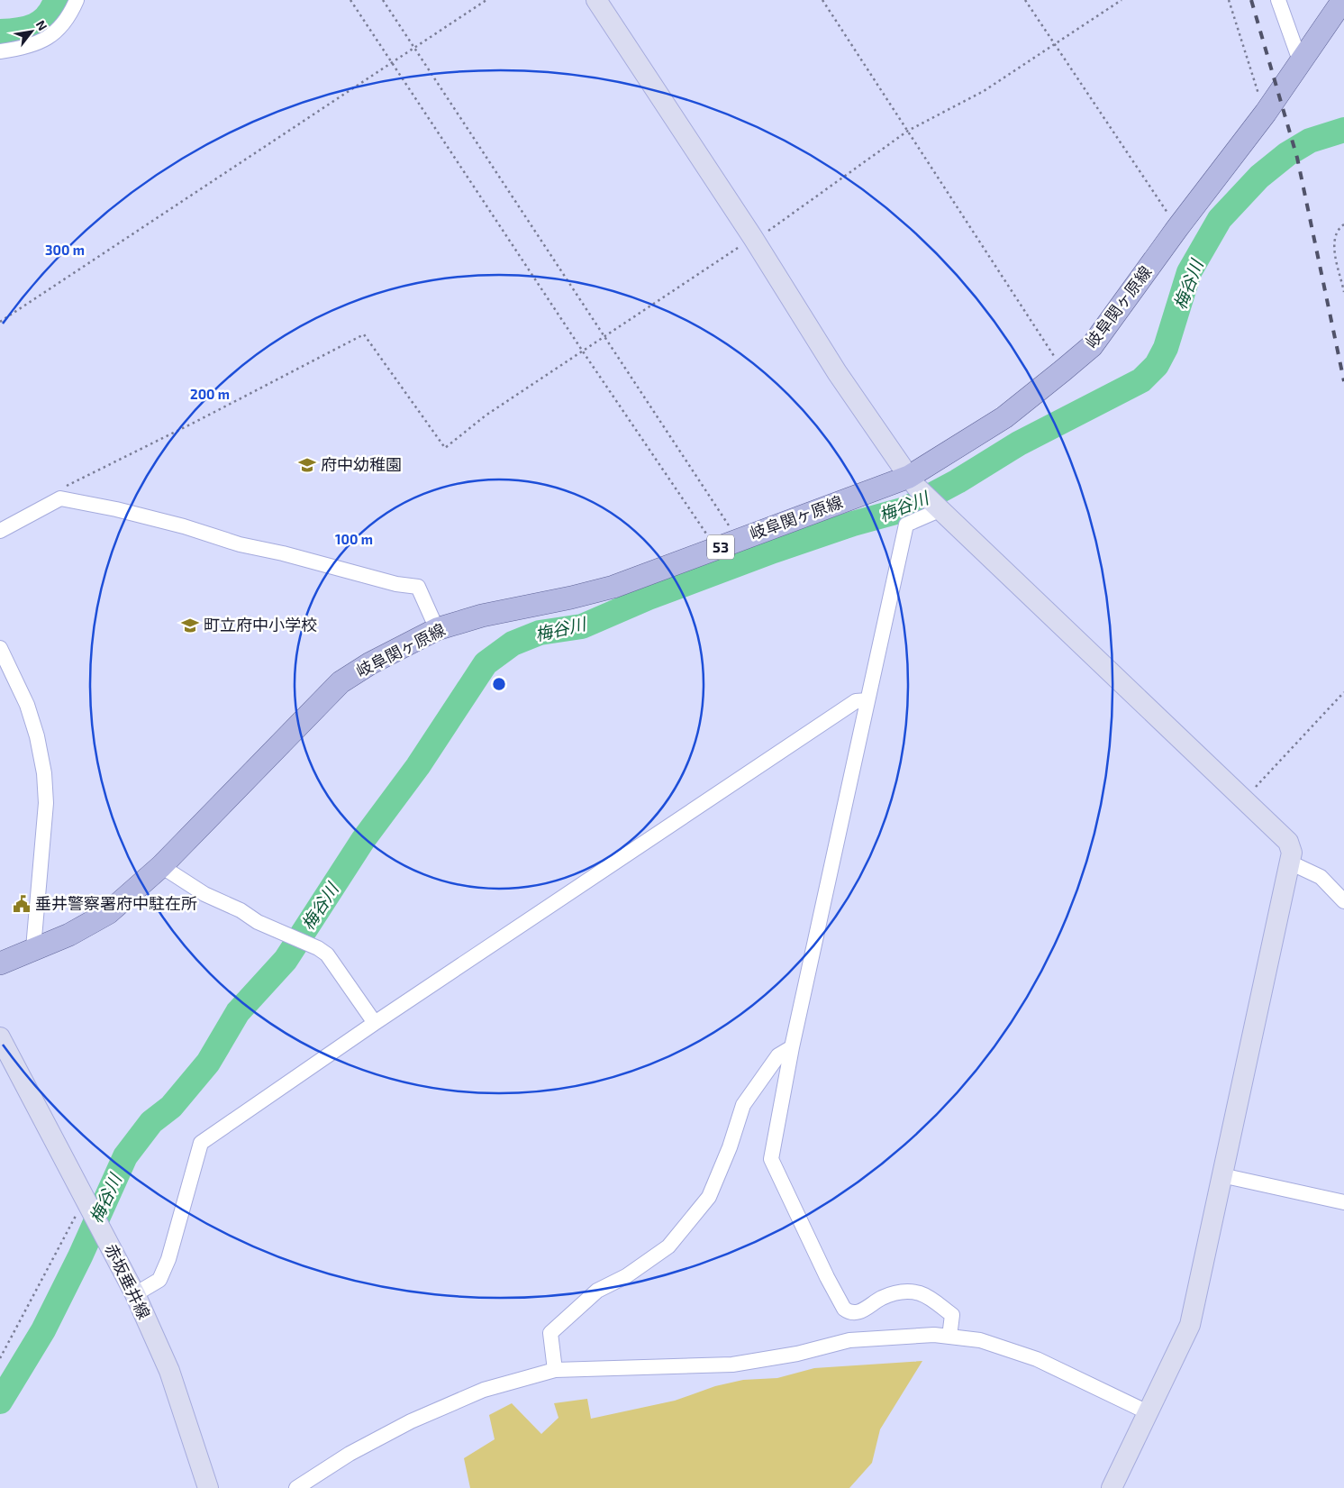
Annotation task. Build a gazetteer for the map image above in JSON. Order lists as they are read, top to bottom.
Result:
{
  "streets": {
    "main road": ["岐阜関ヶ原線", "53"],
    "street": ["赤坂垂井線"]
  },
  "water": ["梅谷川"],
  "places": {
    "school or university": ["府中幼稚園", "町立府中小学校"],
    "public building": ["垂井警察署府中駐在所"]
  },
  "north": "top right",
  "rings": ["300 m", "200 m", "100 m"]
}
